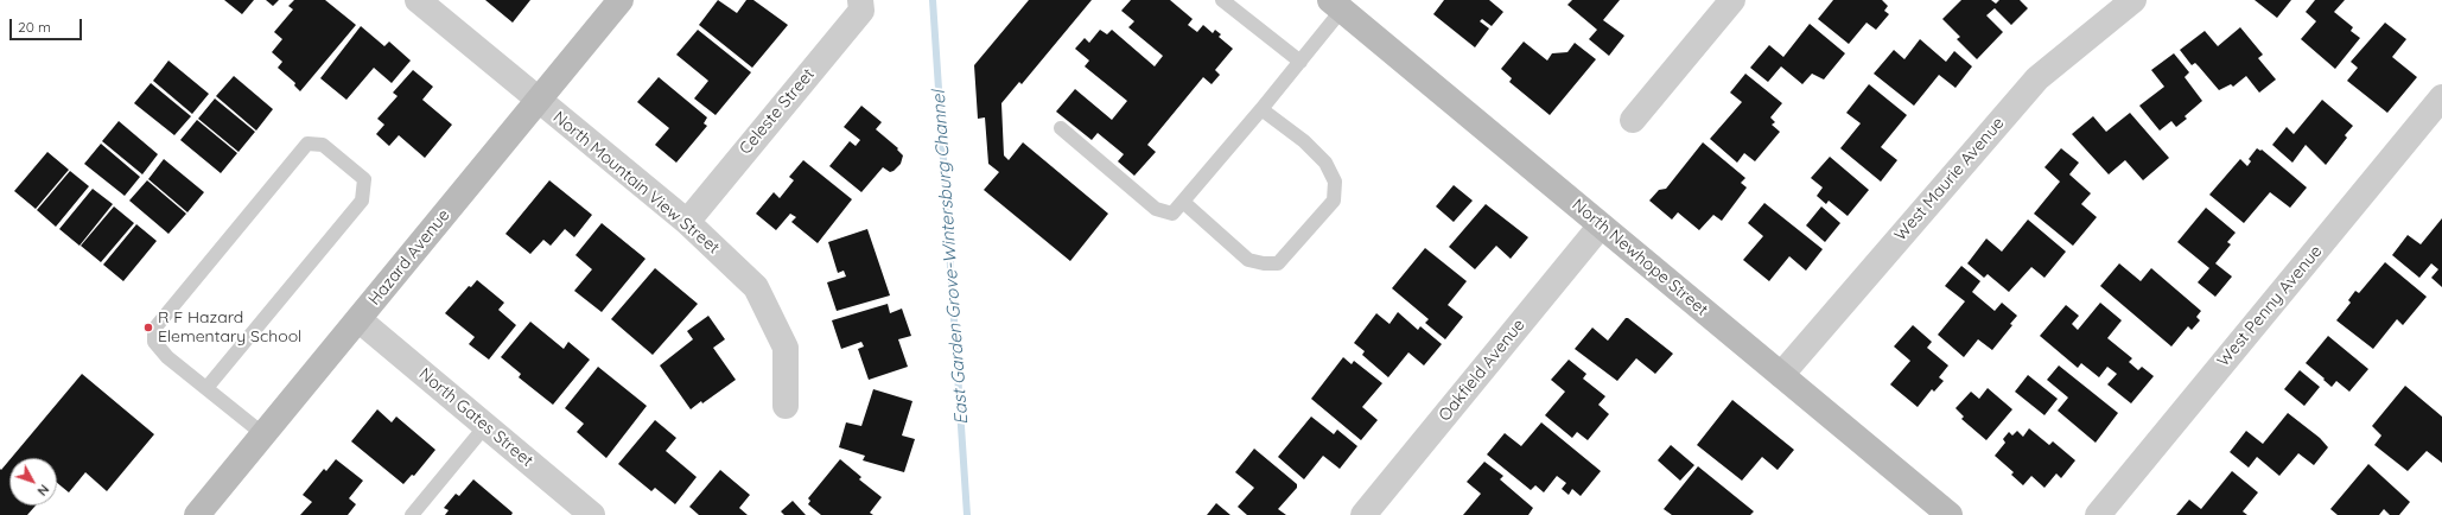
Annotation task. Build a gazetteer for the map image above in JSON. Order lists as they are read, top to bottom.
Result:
{
  "streets": {
    "street": [
      "Celeste Street",
      "West Maurie Avenue",
      "North Mountain View Street",
      "Hazard Avenue",
      "North Newhope Street",
      "West Penny Avenue",
      "Oakfield Avenue",
      "North Gates Street"
    ]
  },
  "crossings": [
    ["Celeste Street", "North Mountain View Street"],
    ["West Maurie Avenue", "North Newhope Street"],
    ["North Mountain View Street", "Hazard Avenue"],
    ["Hazard Avenue", "North Gates Street"],
    ["North Newhope Street", "Oakfield Avenue"]
  ],
  "water": ["East Garden Grove-Wintersburg Channel"],
  "places": ["R F Hazard Elementary School"],
  "scale_bar": "20 m",
  "north": "bottom right"
}
